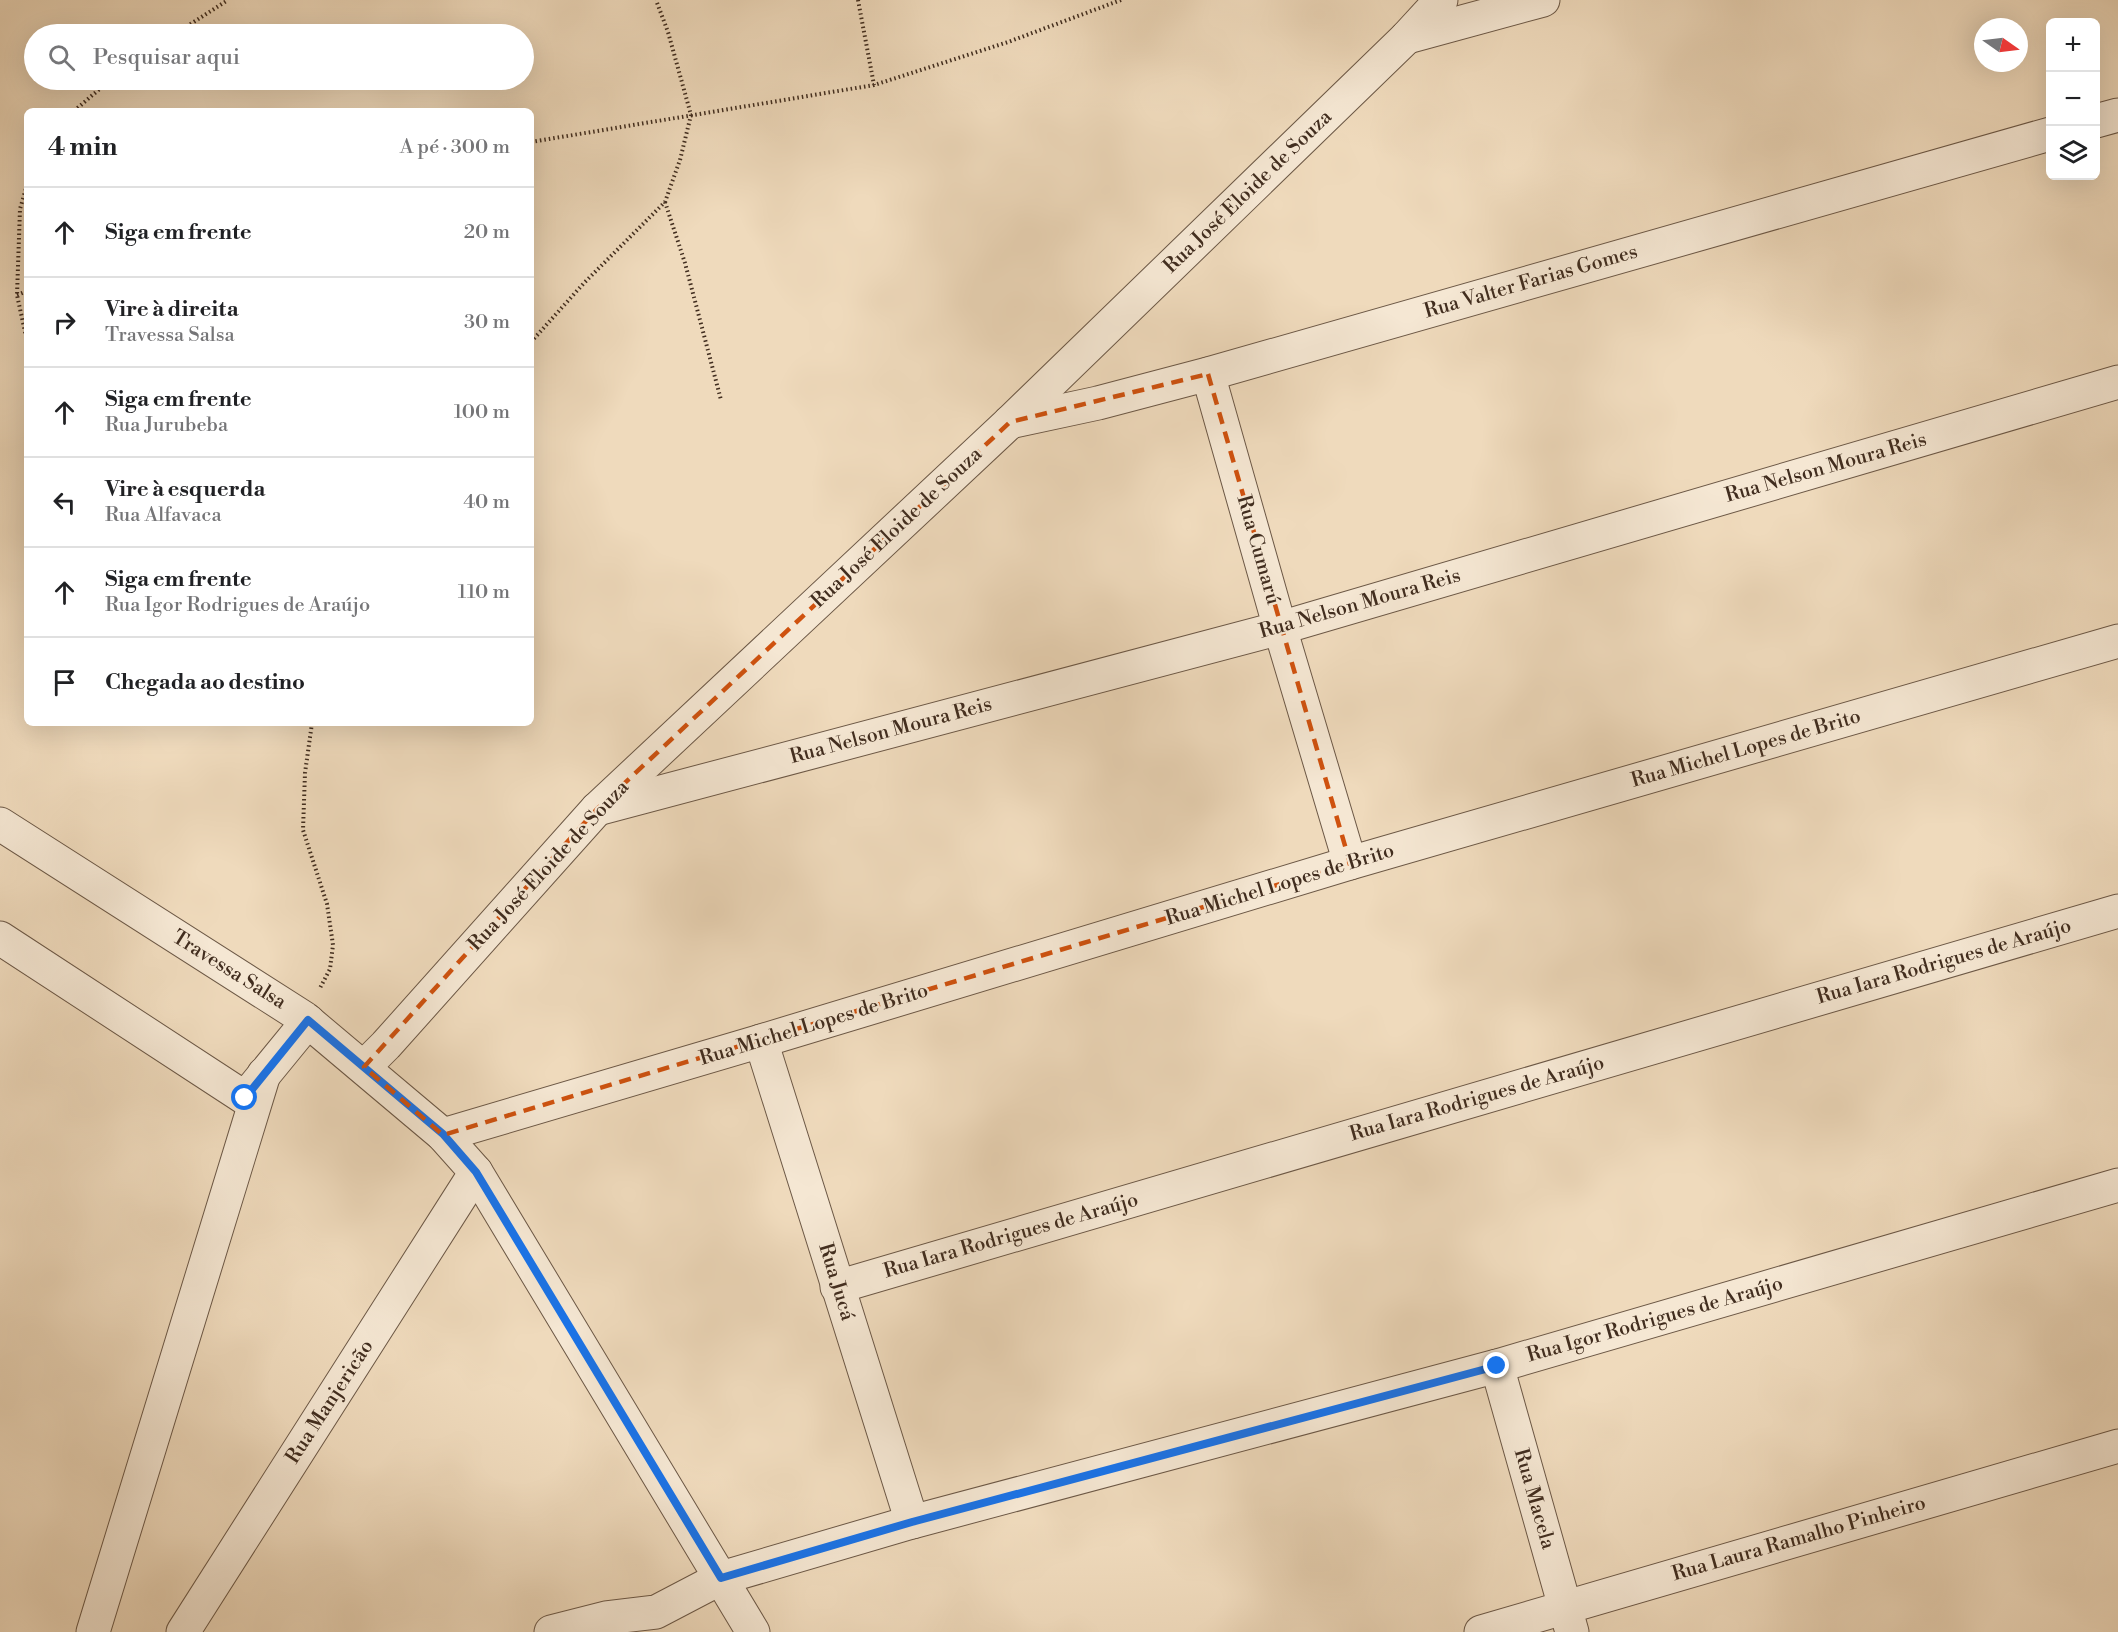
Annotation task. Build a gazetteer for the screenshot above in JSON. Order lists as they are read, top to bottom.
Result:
{
  "streets": {
    "street": [
      "Rua José Eloide de Souza",
      "Rua Valter Farias Gomes",
      "Rua Nelson Moura Reis",
      "Rua Cumarú",
      "Rua Michel Lopes de Brito",
      "Rua Iara Rodrigues de Araújo",
      "Travessa Salsa",
      "Rua Jucá",
      "Rua Igor Rodrigues de Araújo",
      "Rua Manjericão",
      "Rua Macela",
      "Rua Laura Ramalho Pinheiro"
    ]
  },
  "crossings": [
    ["Rua José Eloide de Souza", "Rua Valter Farias Gomes"],
    ["Rua José Eloide de Souza", "Rua Nelson Moura Reis"],
    ["Rua José Eloide de Souza", "Travessa Salsa"],
    ["Rua Valter Farias Gomes", "Rua Cumarú"],
    ["Rua Nelson Moura Reis", "Rua Cumarú"],
    ["Rua Cumarú", "Rua Michel Lopes de Brito"],
    ["Rua Michel Lopes de Brito", "Travessa Salsa"],
    ["Rua Michel Lopes de Brito", "Rua Jucá"],
    ["Rua Iara Rodrigues de Araújo", "Rua Jucá"],
    ["Travessa Salsa", "Rua Igor Rodrigues de Araújo"],
    ["Travessa Salsa", "Rua Manjericão"],
    ["Rua Jucá", "Rua Igor Rodrigues de Araújo"],
    ["Rua Igor Rodrigues de Araújo", "Rua Macela"],
    ["Rua Macela", "Rua Laura Ramalho Pinheiro"]
  ],
  "north": "right",
  "page": {
    "map_buttons": ["+", "−"],
    "search": "Pesquisar aqui",
    "heading": ["4 min", "A pé · 300 m"],
    "list": [
      ["Siga em frente", "20 m"],
      ["Vire à direita", "Travessa Salsa", "30 m"],
      ["Siga em frente", "Rua Jurubeba", "100 m"],
      ["Vire à esquerda", "Rua Alfavaca", "40 m"],
      ["Siga em frente", "Rua Igor Rodrigues de Araújo", "110 m"],
      "Chegada ao destino"
    ]
  }
}
